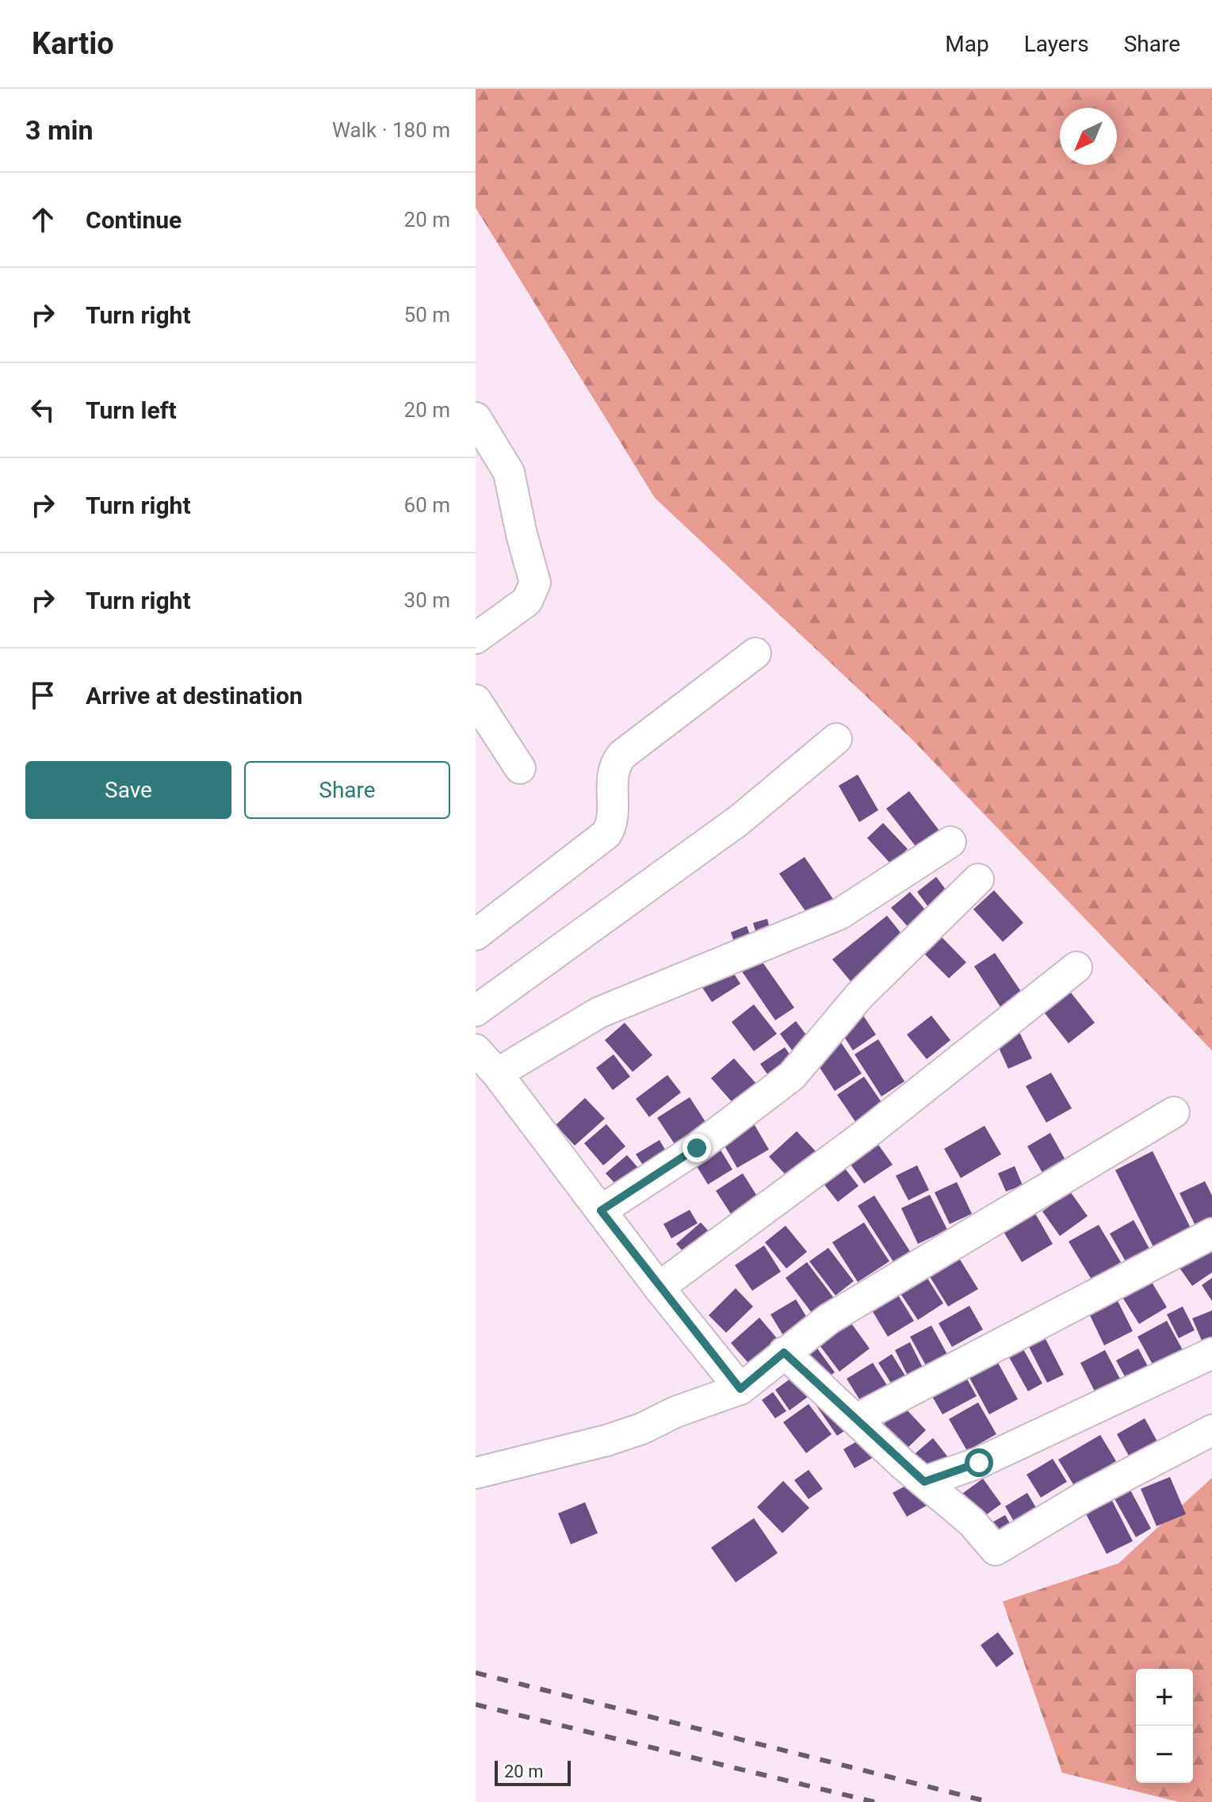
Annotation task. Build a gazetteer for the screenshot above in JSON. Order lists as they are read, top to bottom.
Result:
{
  "scale_bar": "20 m",
  "north": "bottom left",
  "page": {
    "header": "Kartio",
    "nav": ["Map", "Layers", "Share"],
    "heading": ["3 min", "Walk · 180 m"],
    "list": [
      ["Continue", "20 m"],
      ["Turn right", "50 m"],
      ["Turn left", "20 m"],
      ["Turn right", "60 m"],
      ["Turn right", "30 m"],
      "Arrive at destination"
    ],
    "buttons": ["Save", "Share"],
    "map_buttons": ["+", "−"],
    "scale": "20 m"
  }
}
